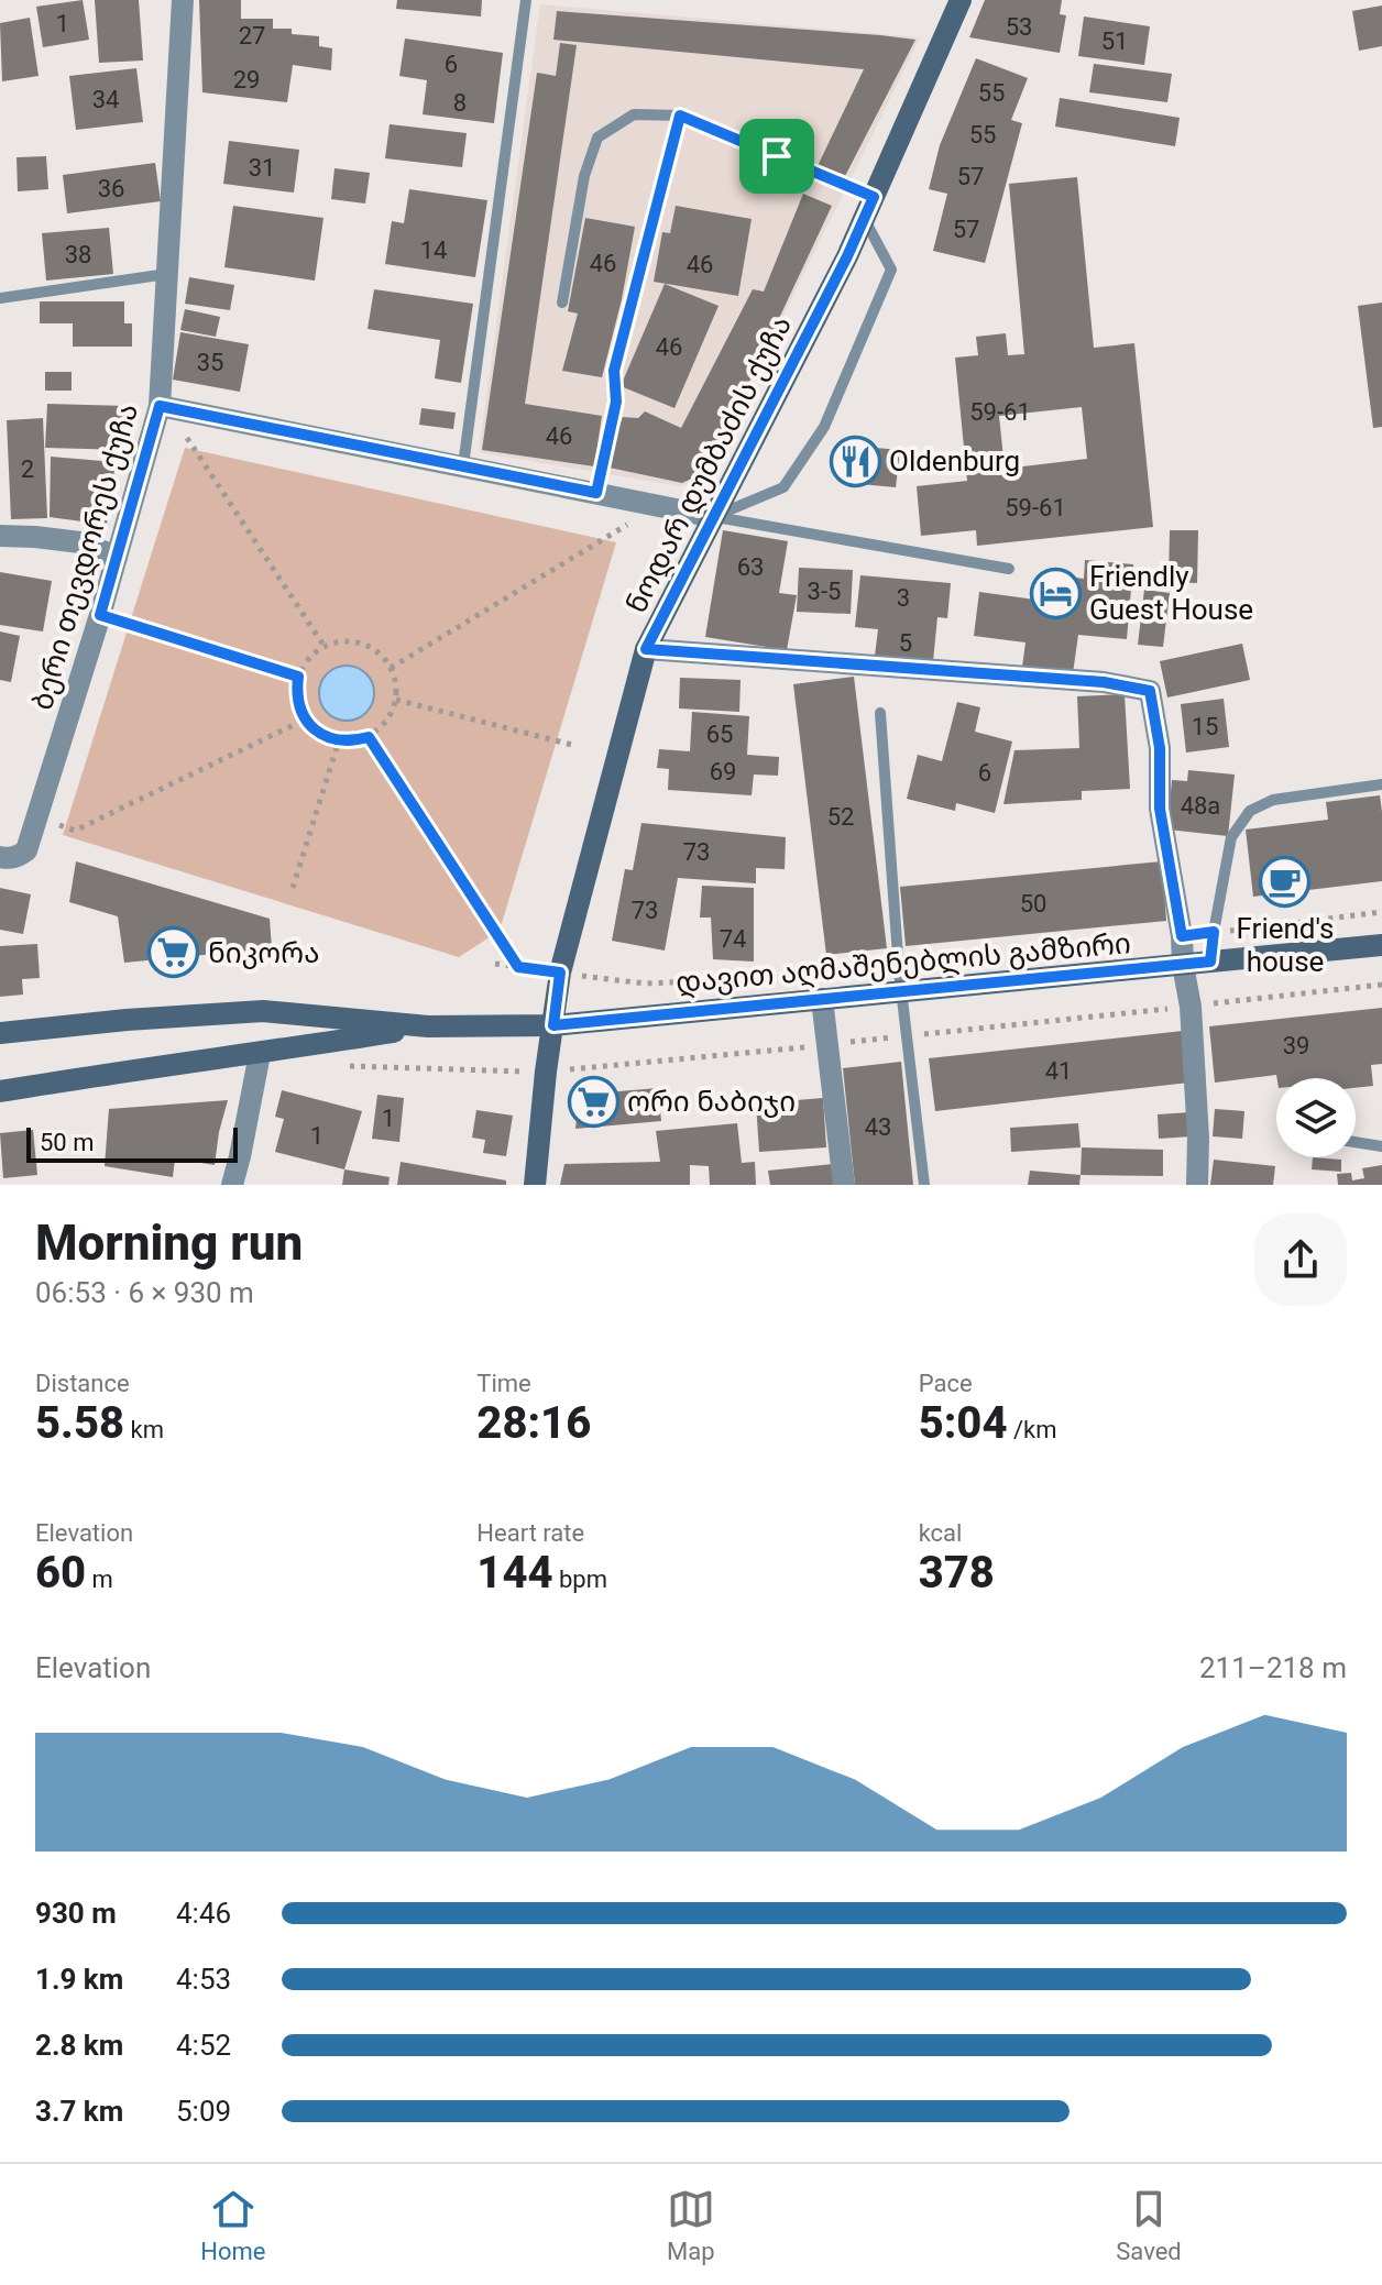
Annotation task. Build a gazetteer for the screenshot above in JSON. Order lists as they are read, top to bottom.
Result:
{
  "streets": {
    "main road": ["ნოდარ დუმბაძის ქუჩა", "დავით აღმაშენებლის გამზირი"],
    "street": ["ბერი თევდორეს ქუჩა"]
  },
  "crossings": [
    ["ნოდარ დუმბაძის ქუჩა", "დავით აღმაშენებლის გამზირი"]
  ],
  "places": {
    "restaurant": ["Oldenburg"],
    "hotel": ["Friendly Guest House"],
    "cafe": ["Friend's house"],
    "supermarket": ["ნიკორა", "ორი ნაბიჯი"]
  },
  "house_numbers": [
    "1",
    "53",
    "27",
    "51",
    "6",
    "29",
    "55",
    "34",
    "8",
    "55",
    "31",
    "57",
    "36",
    "57",
    "14",
    "38",
    "46",
    "46",
    "46",
    "35",
    "59-61",
    "46",
    "2",
    "59-61",
    "63",
    "3-5",
    "3",
    "5",
    "15",
    "65",
    "69",
    "6",
    "48a",
    "52",
    "73",
    "50",
    "73",
    "74",
    "39",
    "41",
    "1",
    "43",
    "1"
  ],
  "scale_bar": "50 m",
  "page": {
    "scale": "50 m",
    "heading": ["Morning run", "06:53 · 6 × 930 m"],
    "stats": [
      ["Distance", "5.58 km"],
      ["Time", "28:16"],
      ["Pace", "5:04 /km"],
      ["Elevation", "60 m"],
      ["Heart rate", "144 bpm"],
      ["kcal", "378"]
    ],
    "chart": ["Elevation", "211–218 m"],
    "list": [
      {
        "name": "930 m",
        "note": "4:46"
      },
      {
        "name": "1.9 km",
        "note": "4:53"
      },
      {
        "name": "2.8 km",
        "note": "4:52"
      },
      {
        "name": "3.7 km",
        "note": "5:09"
      }
    ],
    "tabs": ["Home", "Map", "Saved"]
  }
}
